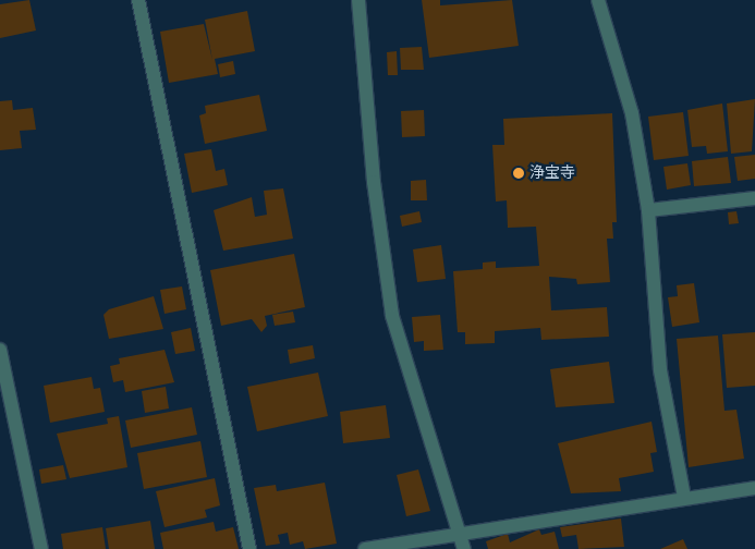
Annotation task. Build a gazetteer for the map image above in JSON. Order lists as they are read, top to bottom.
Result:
{
  "places": ["浄宝寺"]
}
